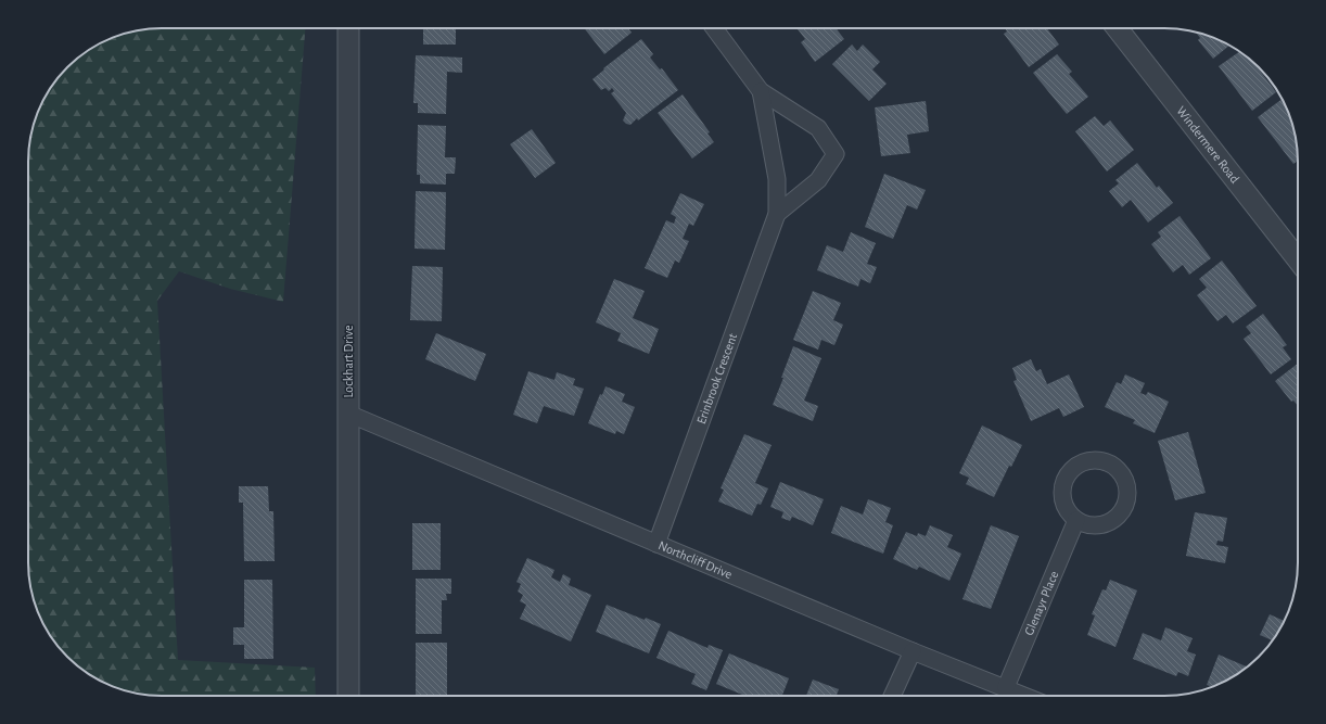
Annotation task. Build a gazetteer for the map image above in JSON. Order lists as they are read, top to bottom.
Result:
{
  "streets": {
    "street": [
      "Windermere Road",
      "Lockhart Drive",
      "Erinbrook Crescent",
      "Northcliff Drive",
      "Glenayr Place"
    ]
  },
  "crossings": [
    ["Lockhart Drive", "Northcliff Drive"],
    ["Erinbrook Crescent", "Northcliff Drive"],
    ["Northcliff Drive", "Glenayr Place"]
  ]
}
